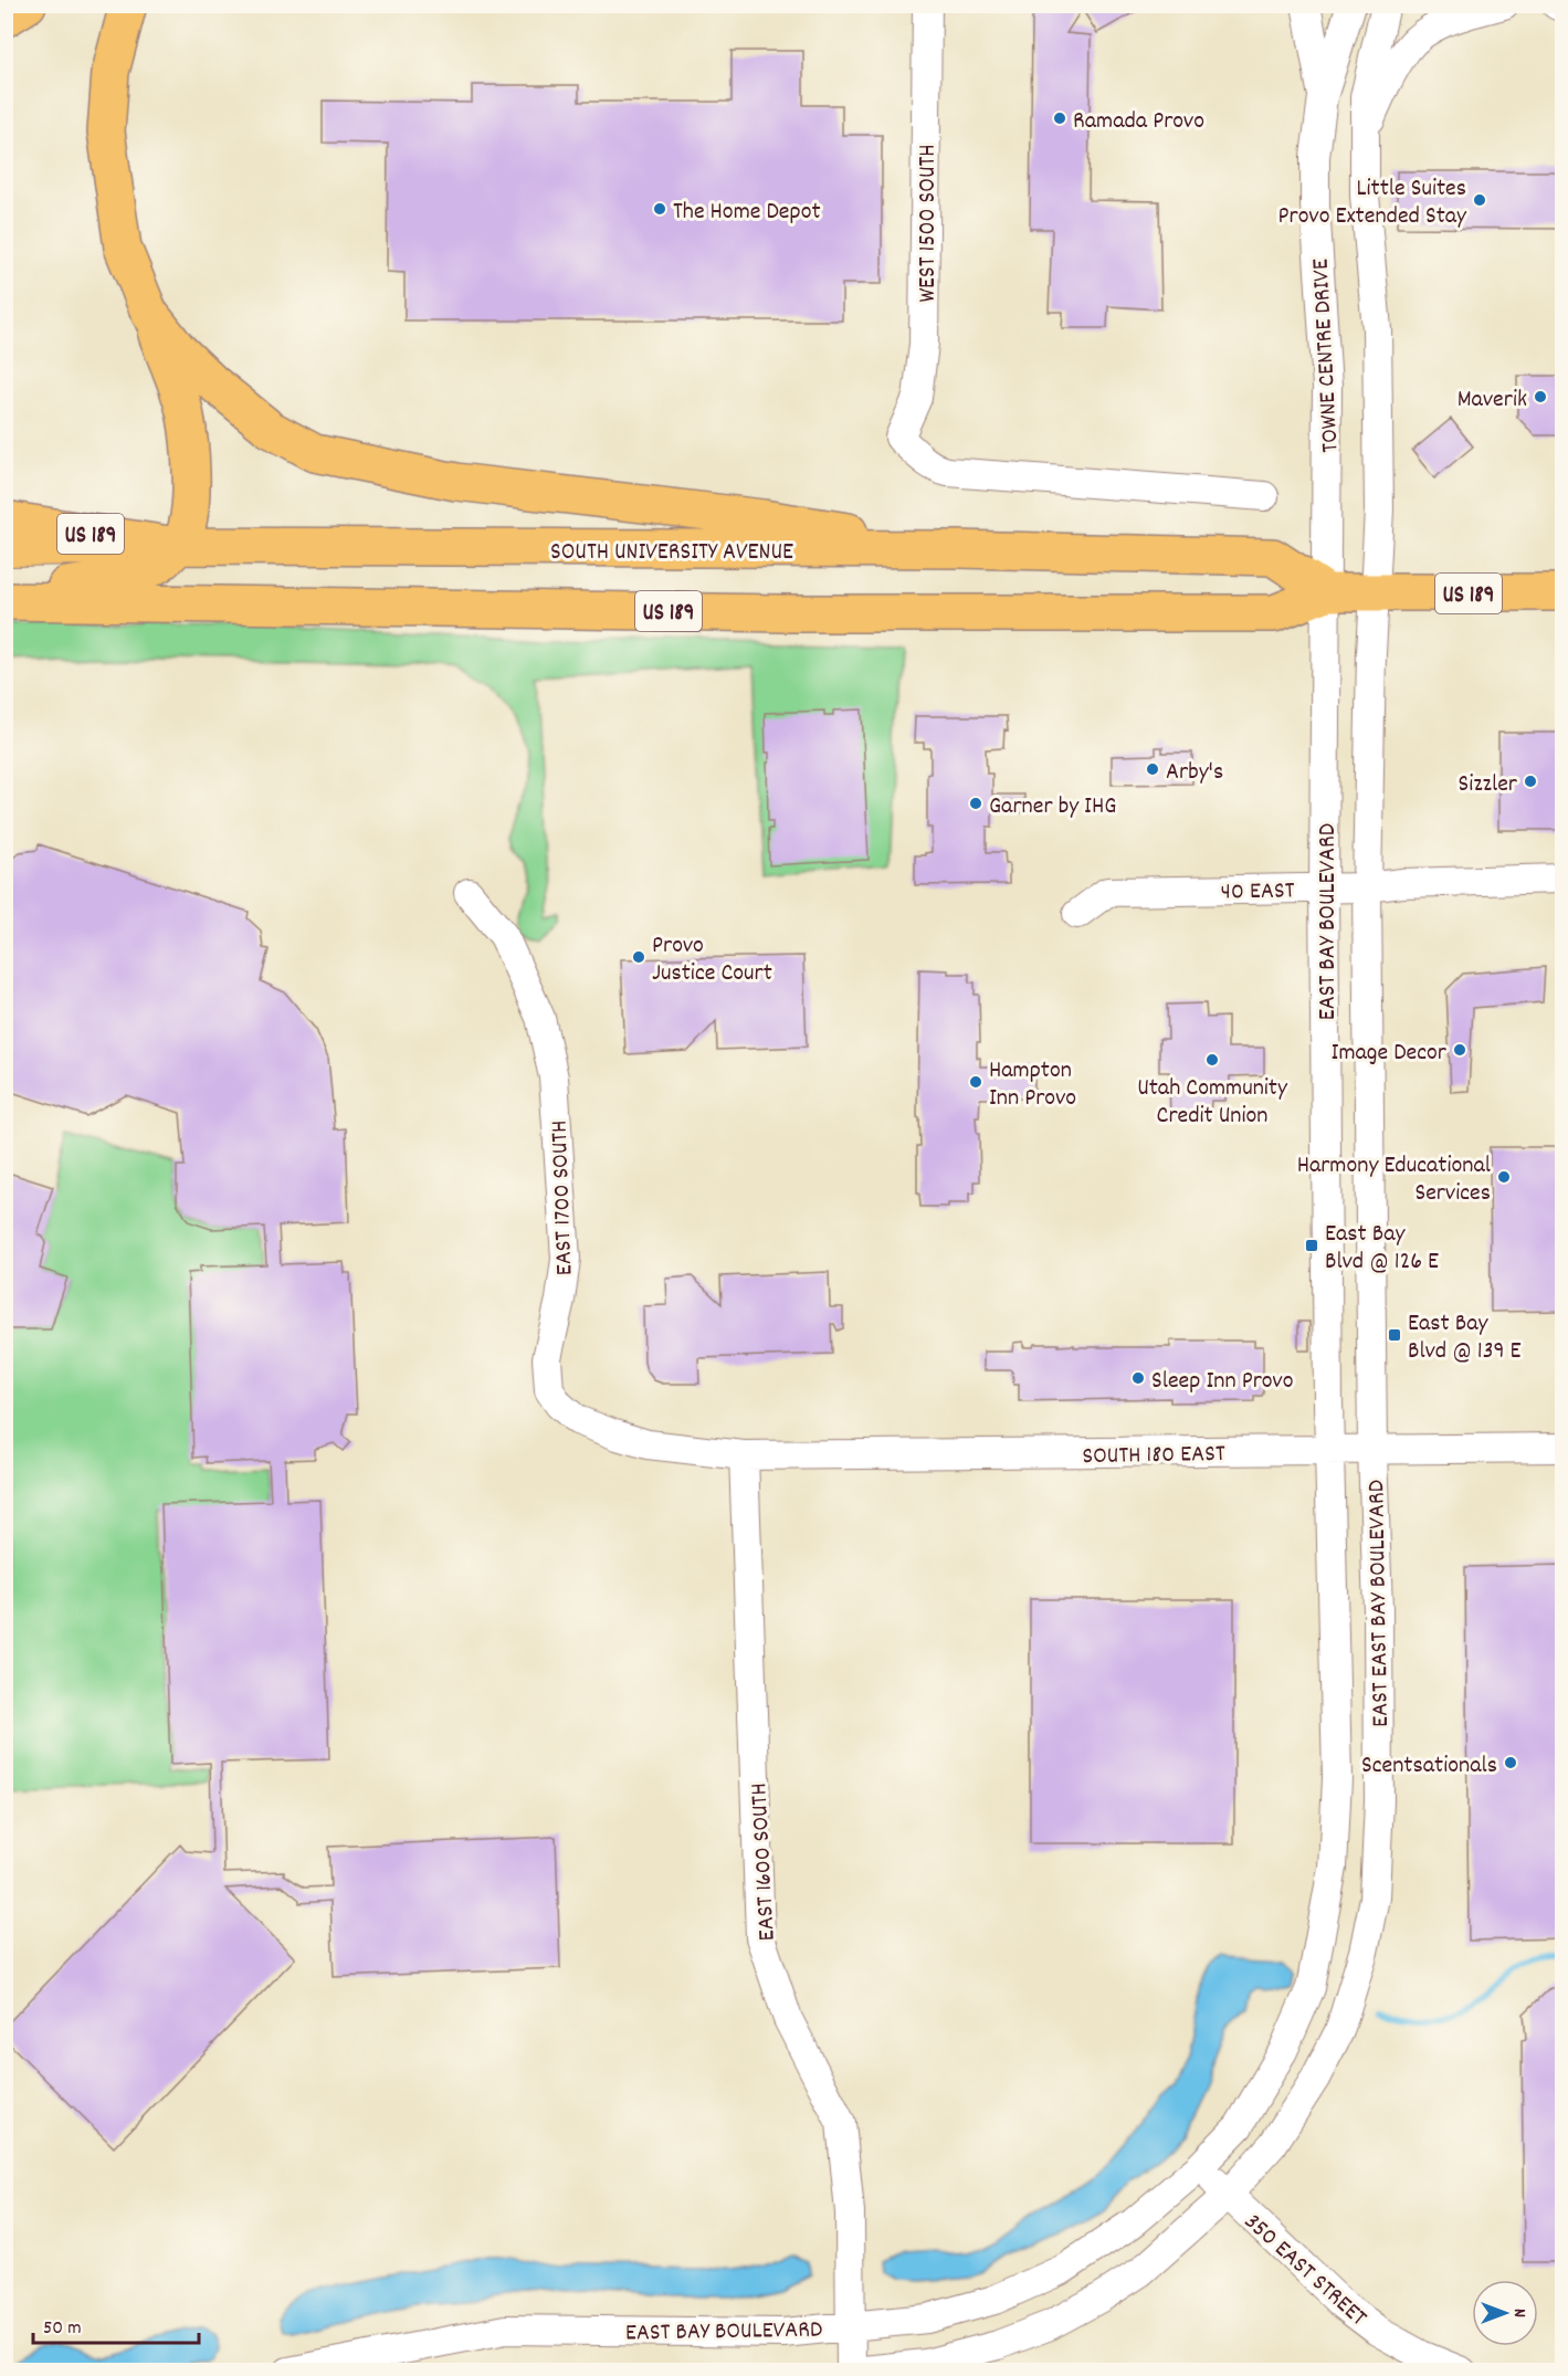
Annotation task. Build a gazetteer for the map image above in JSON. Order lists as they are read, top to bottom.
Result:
{
  "streets": {
    "highway": ["US 189", "SOUTH UNIVERSITY AVENUE"],
    "street": [
      "WEST 1500 SOUTH",
      "TOWNE CENTRE DRIVE",
      "40 EAST",
      "EAST BAY BOULEVARD",
      "EAST 1700 SOUTH",
      "SOUTH 180 EAST",
      "EAST EAST BAY BOULEVARD",
      "EAST 1600 SOUTH",
      "350 EAST STREET"
    ]
  },
  "crossings": [
    ["TOWNE CENTRE DRIVE", "US 189"],
    ["TOWNE CENTRE DRIVE", "SOUTH UNIVERSITY AVENUE"],
    ["TOWNE CENTRE DRIVE", "EAST BAY BOULEVARD"],
    ["US 189", "SOUTH UNIVERSITY AVENUE"],
    ["US 189", "EAST BAY BOULEVARD"],
    ["SOUTH UNIVERSITY AVENUE", "EAST BAY BOULEVARD"],
    ["40 EAST", "EAST BAY BOULEVARD"],
    ["EAST BAY BOULEVARD", "SOUTH 180 EAST"],
    ["EAST BAY BOULEVARD", "EAST EAST BAY BOULEVARD"],
    ["EAST BAY BOULEVARD", "EAST 1600 SOUTH"],
    ["EAST BAY BOULEVARD", "350 EAST STREET"],
    ["EAST 1700 SOUTH", "SOUTH 180 EAST"],
    ["EAST 1700 SOUTH", "EAST 1600 SOUTH"],
    ["SOUTH 180 EAST", "EAST EAST BAY BOULEVARD"],
    ["SOUTH 180 EAST", "EAST 1600 SOUTH"],
    ["EAST EAST BAY BOULEVARD", "350 EAST STREET"]
  ],
  "places": {
    "other": [
      "Ramada Provo",
      "Little Suites Provo Extended Stay",
      "The Home Depot",
      "Maverik",
      "Arby's",
      "Sizzler",
      "Garner by IHG",
      "Provo Justice Court",
      "Image Decor",
      "Utah Community Credit Union",
      "Hampton Inn Provo",
      "Harmony Educational Services",
      "Sleep Inn Provo",
      "Scentsationals"
    ],
    "transit": ["East Bay Blvd @ 126 E", "East Bay Blvd @ 139 E"]
  },
  "scale_bar": "50 m",
  "north": "right"
}
